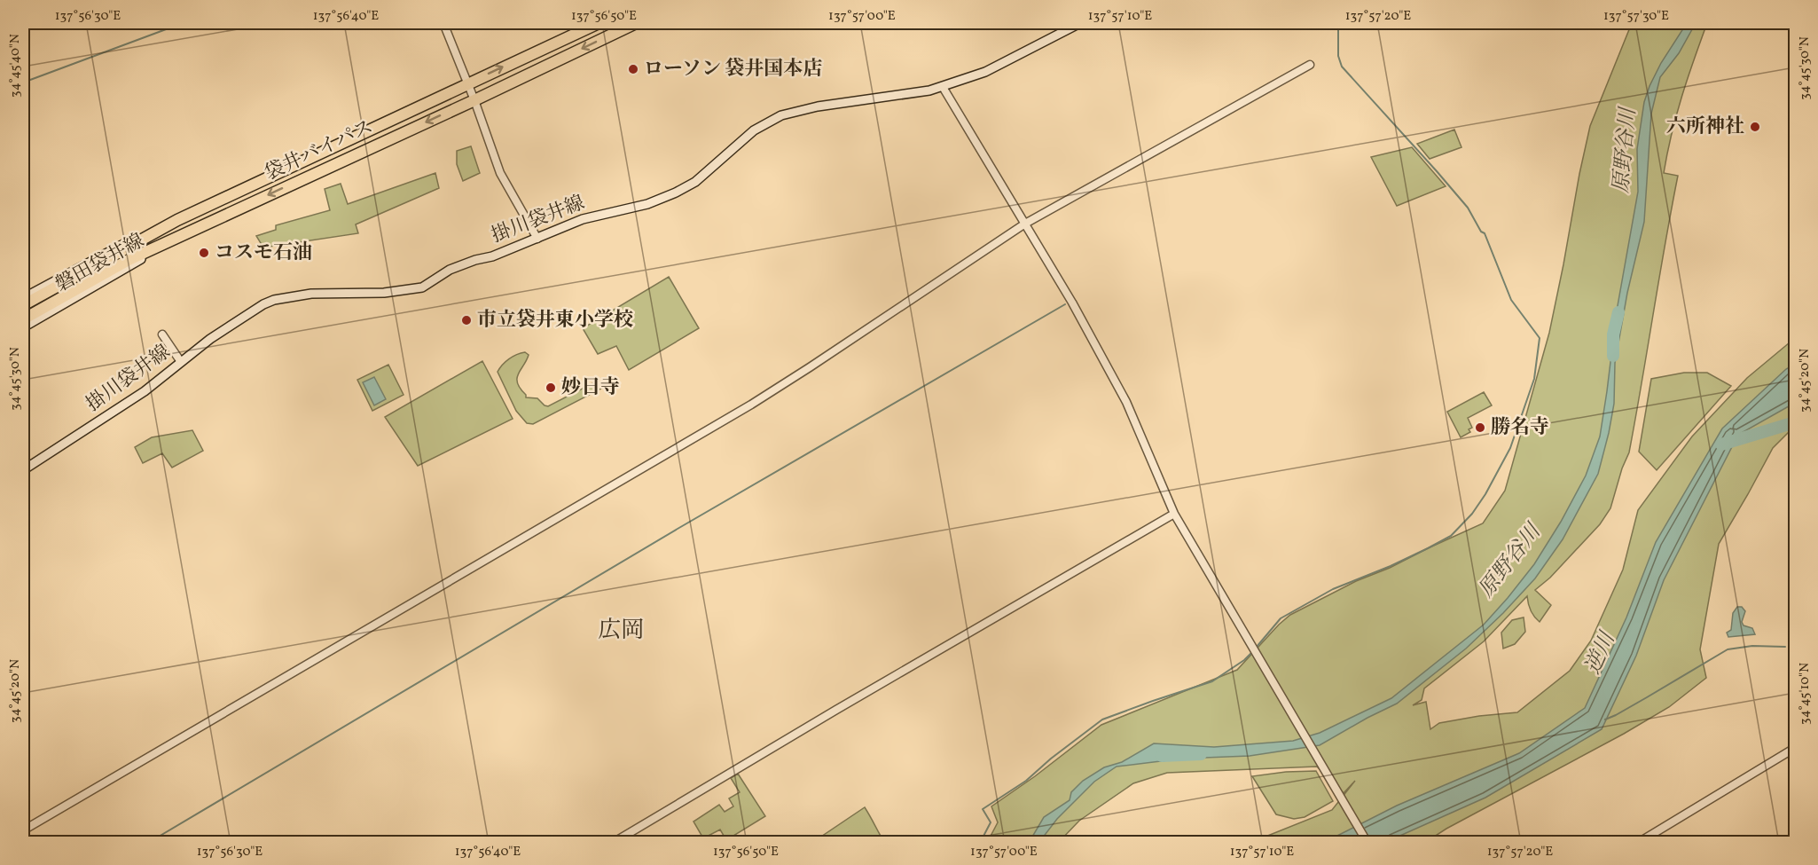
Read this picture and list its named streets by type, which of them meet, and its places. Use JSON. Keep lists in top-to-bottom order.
{
  "streets": {
    "highway": ["袋井バイパス"],
    "main road": ["掛川袋井線", "磐田袋井線"]
  },
  "crossings": [
    ["袋井バイパス", "磐田袋井線"]
  ],
  "districts": ["広岡"],
  "water": ["原野谷川", "逆川"],
  "places": [
    "ローソン 袋井国本店",
    "六所神社",
    "コスモ石油",
    "市立袋井東小学校",
    "妙日寺",
    "勝名寺"
  ],
  "coordinates": [
    "137°56'30\"E",
    "137°56'40\"E",
    "137°56'50\"E",
    "137°57'00\"E",
    "137°57'10\"E",
    "137°57'20\"E",
    "137°57'30\"E",
    "34°45'40\"N",
    "34°45'30\"N",
    "34°45'20\"N",
    "34°45'10\"N"
  ]
}
